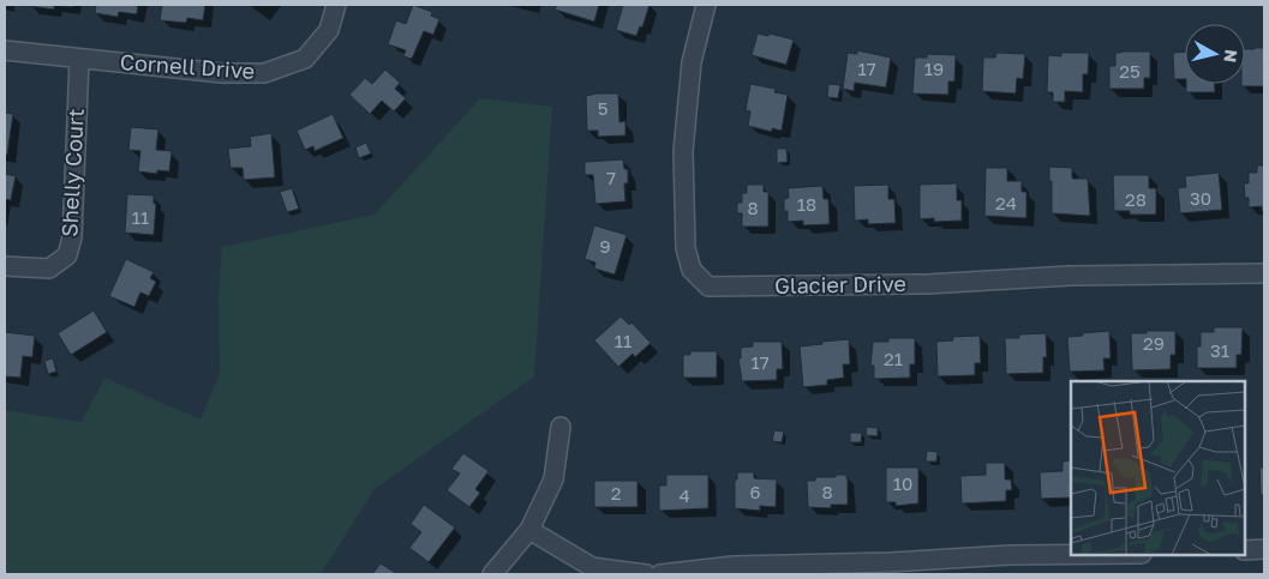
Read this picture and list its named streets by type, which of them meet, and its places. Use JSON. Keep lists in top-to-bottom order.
{
  "streets": {
    "street": ["Cornell Drive", "Shelly Court", "Glacier Drive"]
  },
  "crossings": [
    ["Cornell Drive", "Shelly Court"]
  ],
  "house_numbers": [
    "17",
    "19",
    "25",
    "5",
    "7",
    "30",
    "28",
    "24",
    "18",
    "8",
    "11",
    "9",
    "11",
    "29",
    "31",
    "21",
    "17",
    "10",
    "6",
    "8",
    "2",
    "4"
  ],
  "north": "right"
}
